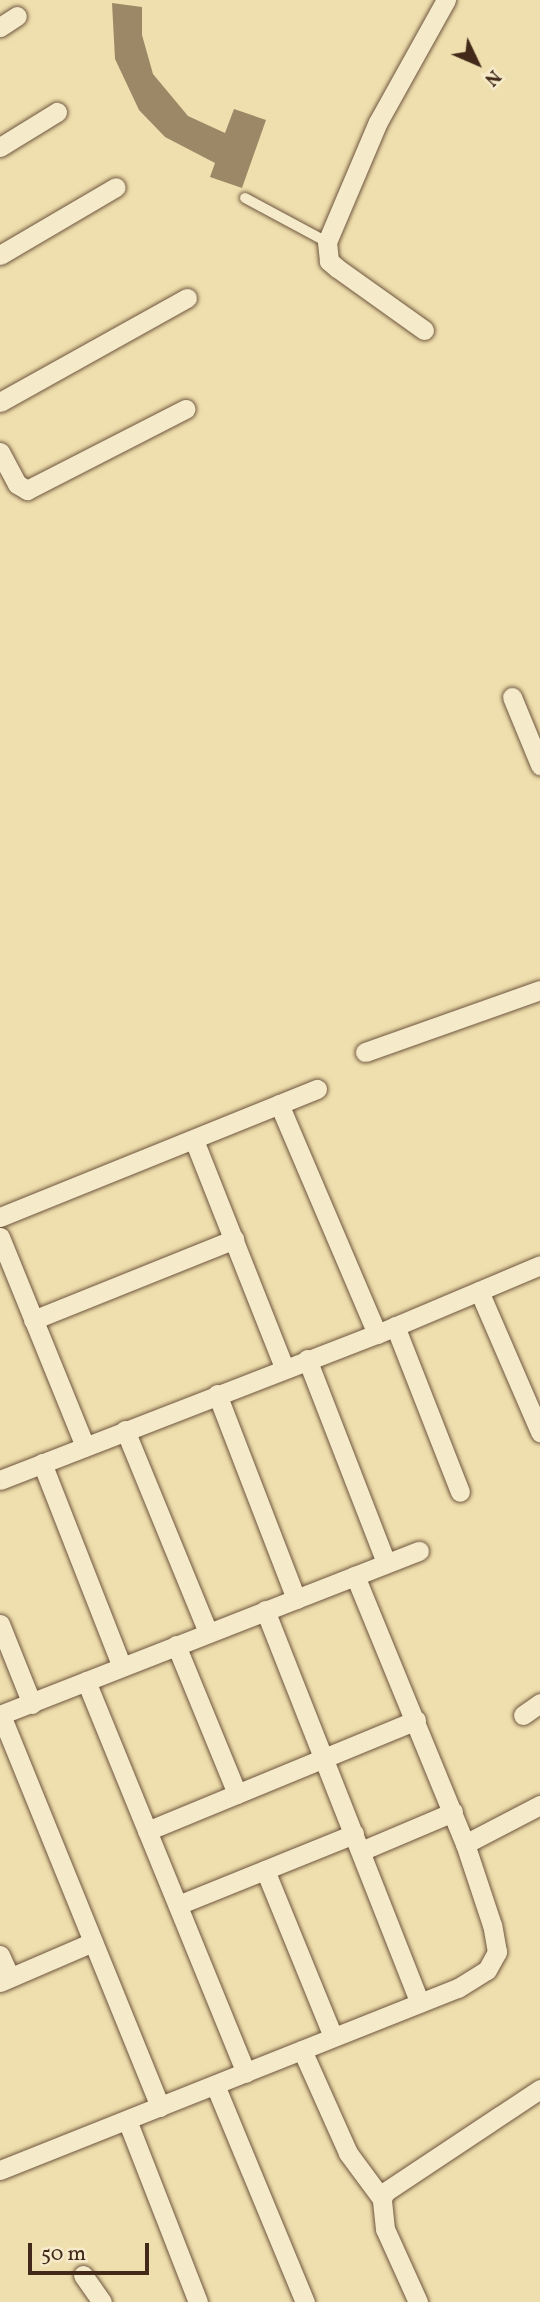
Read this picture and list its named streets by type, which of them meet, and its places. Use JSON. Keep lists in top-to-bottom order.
{
  "scale_bar": "50 m",
  "north": "bottom right"
}
